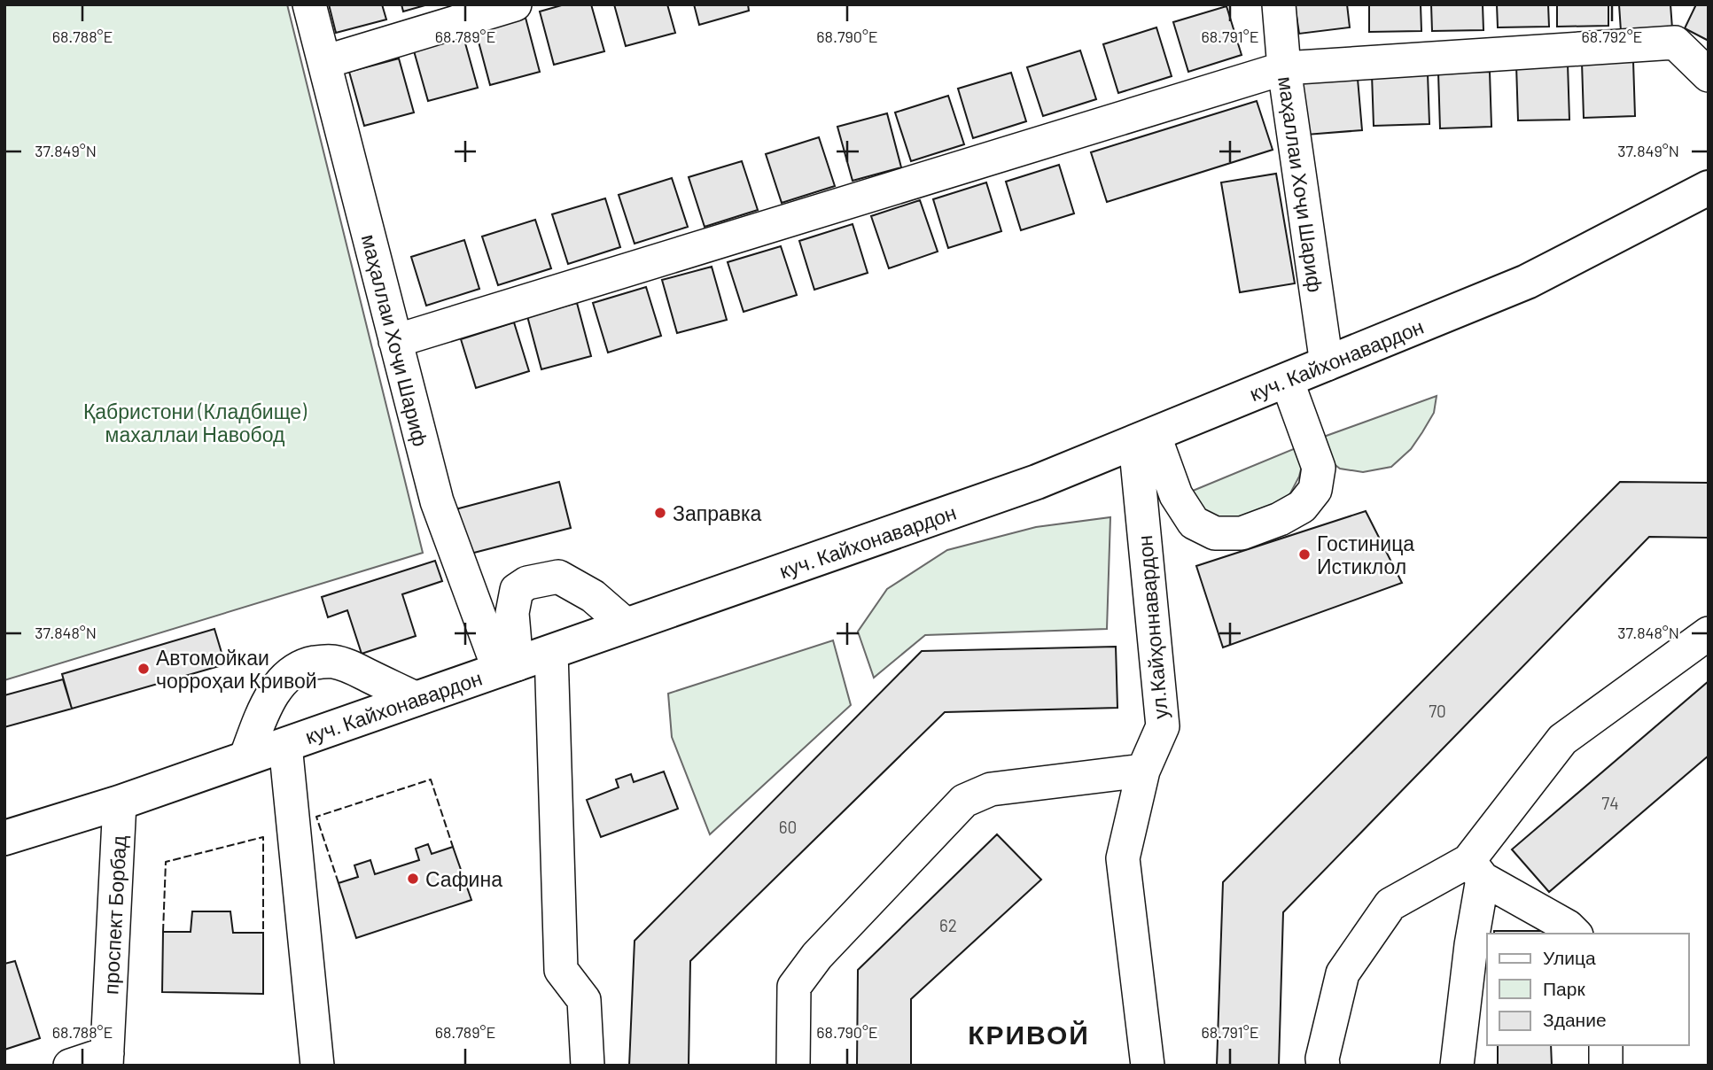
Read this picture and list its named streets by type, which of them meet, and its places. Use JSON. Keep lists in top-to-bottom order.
{
  "streets": {
    "main road": ["куч. Кайхонавардон"],
    "street": ["маҳаллаи Хоҷи Шариф", "ул.Кайҳоннавардон", "проспект Борбад"]
  },
  "crossings": [
    ["маҳаллаи Хоҷи Шариф", "куч. Кайхонавардон"],
    ["куч. Кайхонавардон", "ул.Кайҳоннавардон"],
    ["куч. Кайхонавардон", "проспект Борбад"]
  ],
  "districts": ["КРИВОЙ"],
  "parks": ["Қабристони (Кладбище) махаллаи Навобод"],
  "places": [
    "Заправка",
    "Гостиница Истиклол",
    "Автомойкаи чорроҳаи Кривой",
    "Сафина"
  ],
  "house_numbers": [
    "70",
    "74",
    "60",
    "62"
  ],
  "legend": ["Улица", "Парк", "Здание"],
  "coordinates": [
    "68.788°E",
    "68.789°E",
    "68.790°E",
    "68.791°E",
    "68.792°E",
    "37.849°N",
    "37.848°N"
  ]
}
